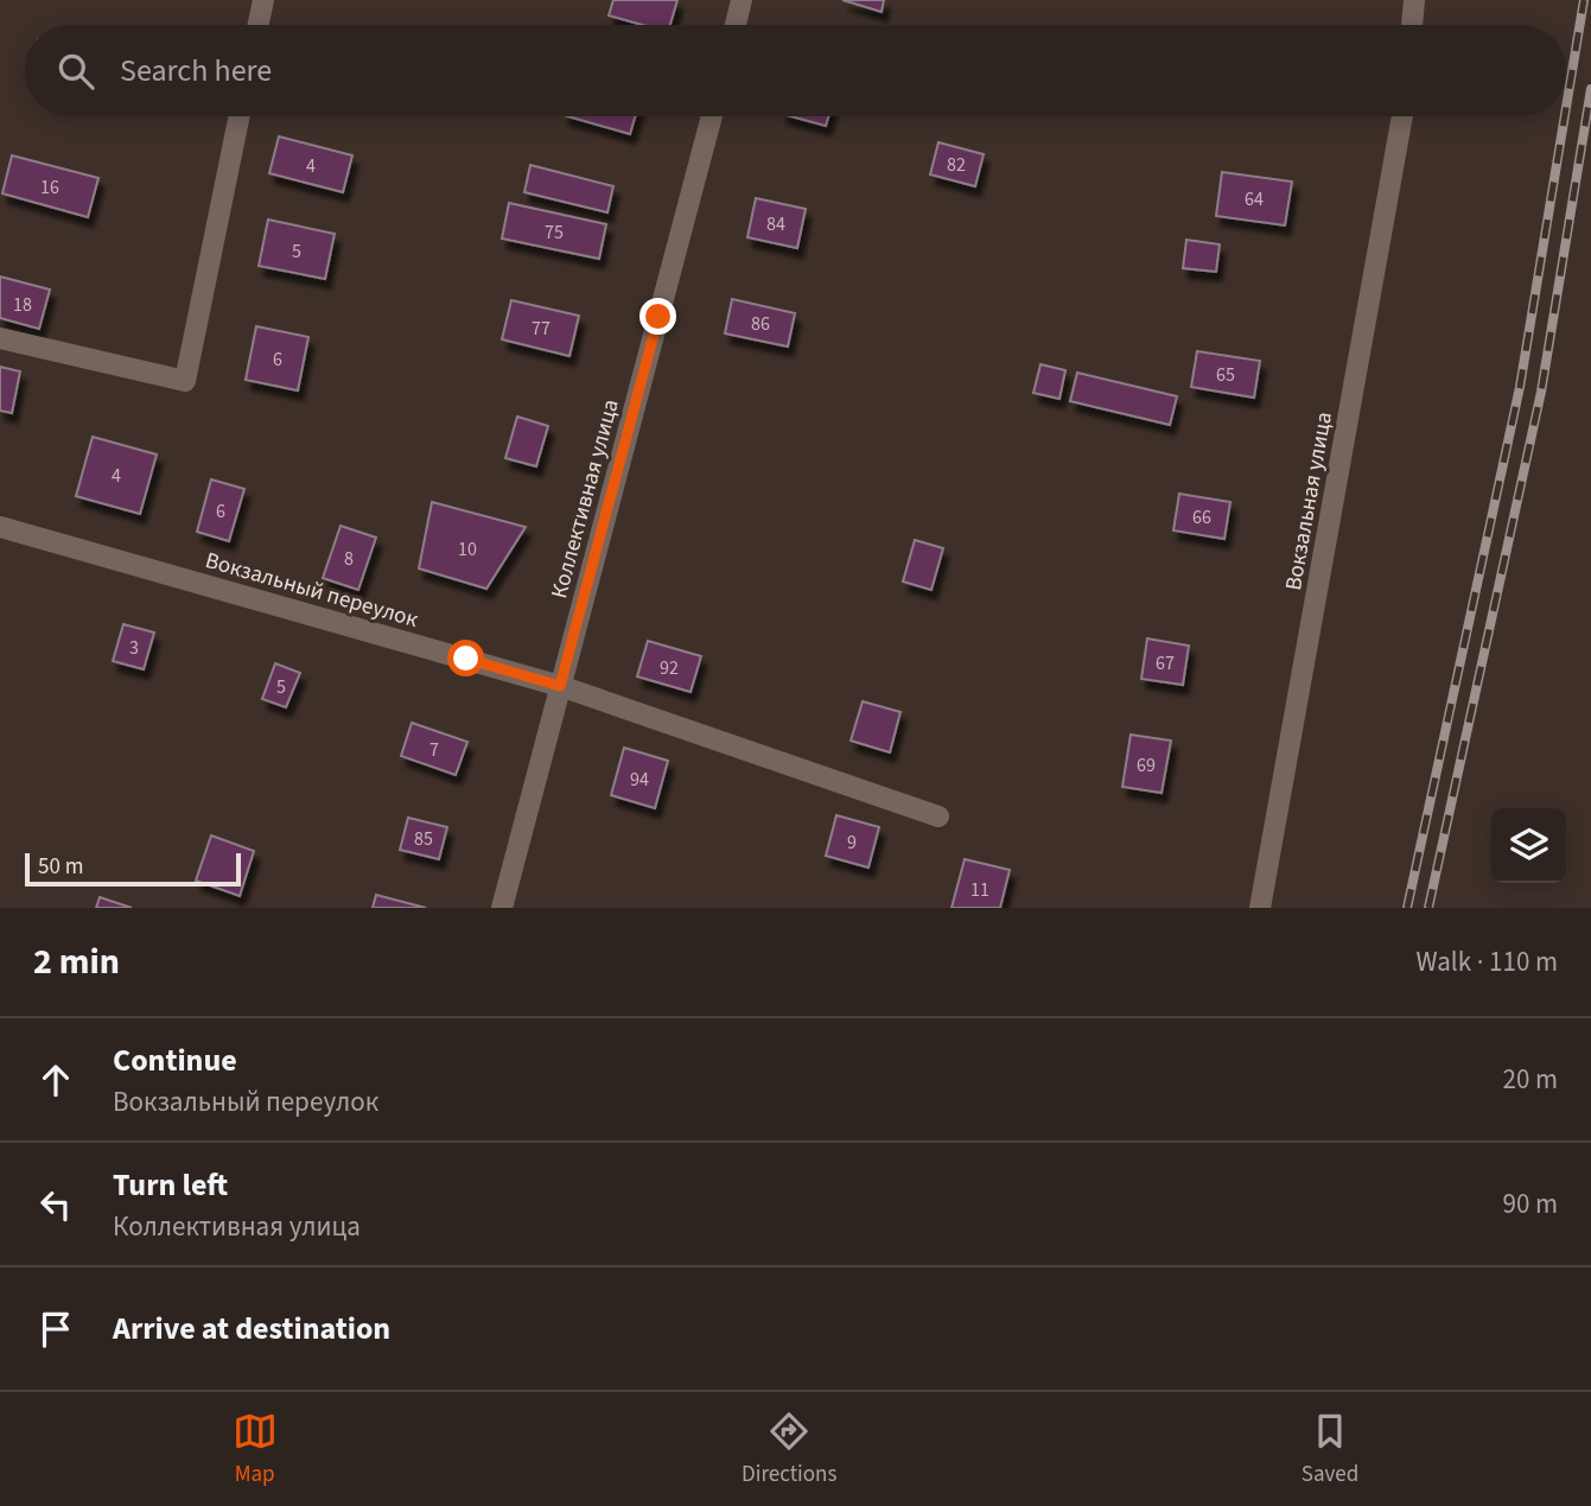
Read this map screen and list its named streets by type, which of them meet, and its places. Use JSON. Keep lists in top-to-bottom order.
{
  "streets": {
    "street": ["Коллективная улица", "Вокзальная улица", "Вокзальный переулок"]
  },
  "crossings": [
    ["Коллективная улица", "Вокзальный переулок"]
  ],
  "house_numbers": [
    "82",
    "4",
    "16",
    "64",
    "84",
    "75",
    "5",
    "18",
    "86",
    "77",
    "6",
    "65",
    "4",
    "6",
    "66",
    "10",
    "8",
    "3",
    "67",
    "92",
    "5",
    "7",
    "69",
    "94",
    "85",
    "9",
    "11"
  ],
  "scale_bar": "50 m",
  "page": {
    "search": "Search here",
    "scale": "50 m",
    "heading": ["2 min", "Walk · 110 m"],
    "list": [
      ["Continue", "Вокзальный переулок", "20 m"],
      ["Turn left", "Коллективная улица", "90 m"],
      "Arrive at destination"
    ],
    "nav": ["Map", "Directions", "Saved"]
  }
}
